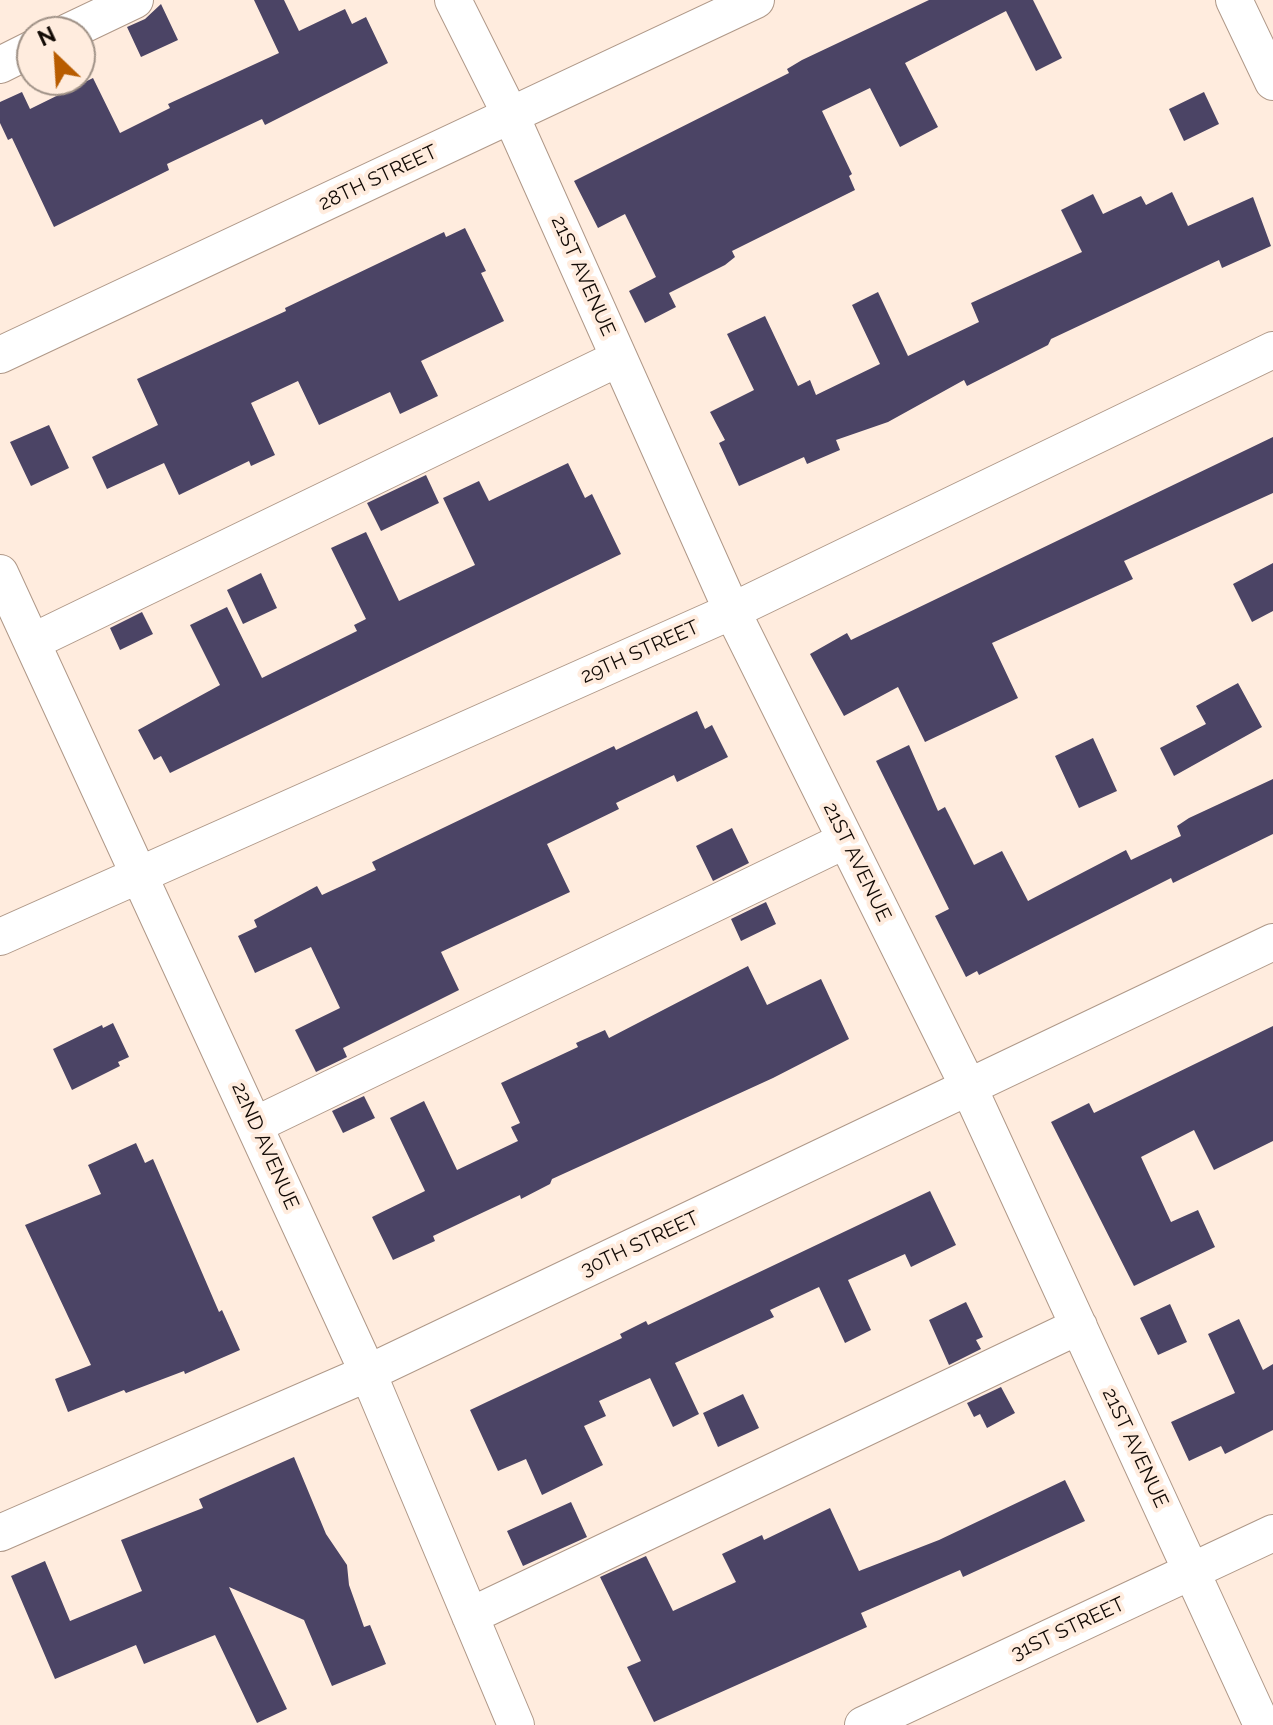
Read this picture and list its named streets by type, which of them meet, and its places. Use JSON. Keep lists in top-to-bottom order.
{
  "streets": {
    "street": [
      "28TH STREET",
      "21ST AVENUE",
      "29TH STREET",
      "22ND AVENUE",
      "30TH STREET",
      "31ST STREET"
    ]
  },
  "crossings": [
    ["28TH STREET", "21ST AVENUE"],
    ["21ST AVENUE", "29TH STREET"],
    ["21ST AVENUE", "30TH STREET"],
    ["21ST AVENUE", "31ST STREET"],
    ["29TH STREET", "22ND AVENUE"],
    ["22ND AVENUE", "30TH STREET"]
  ],
  "north": "top left"
}
